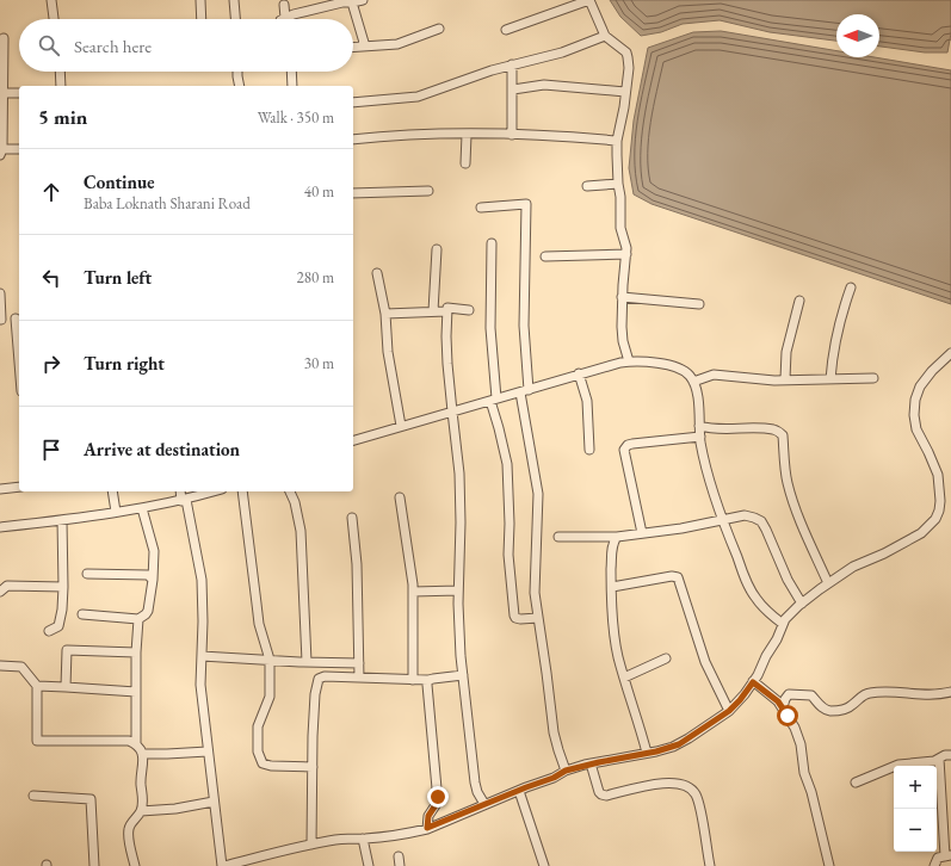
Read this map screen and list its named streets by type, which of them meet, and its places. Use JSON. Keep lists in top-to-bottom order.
{
  "north": "left",
  "page": {
    "search": "Search here",
    "heading": ["5 min", "Walk · 350 m"],
    "list": [
      ["Continue", "Baba Loknath Sharani Road", "40 m"],
      ["Turn left", "280 m"],
      ["Turn right", "30 m"],
      "Arrive at destination"
    ],
    "map_buttons": ["+", "−"]
  }
}
